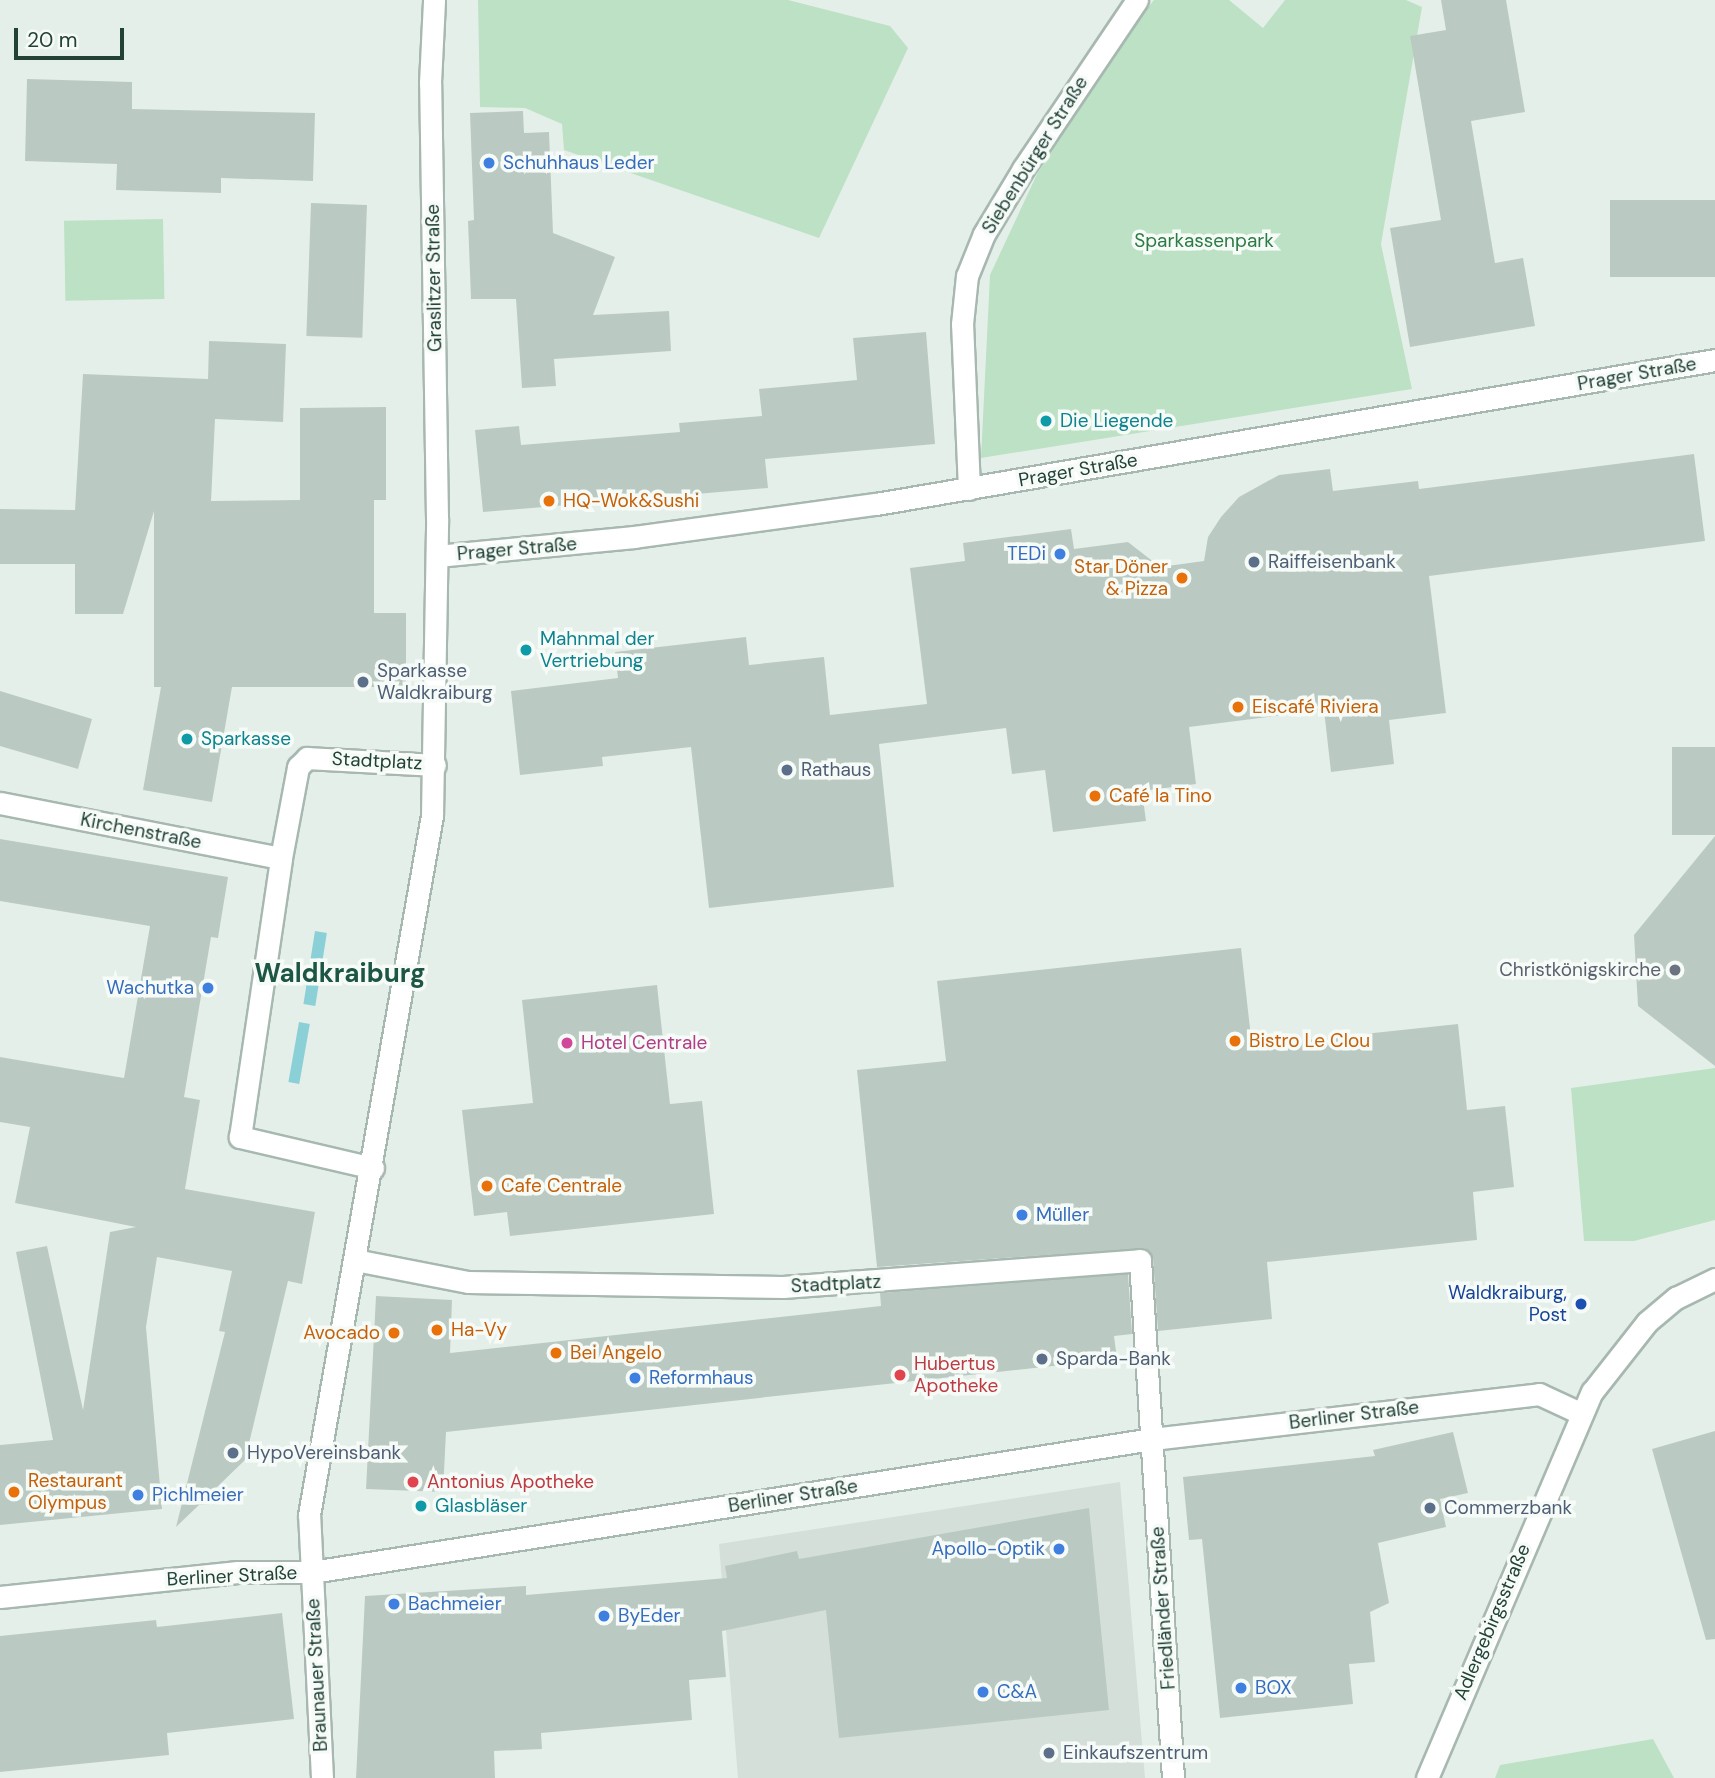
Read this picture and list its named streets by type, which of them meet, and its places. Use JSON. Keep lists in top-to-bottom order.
{
  "streets": {
    "street": [
      "Siebenbürger Straße",
      "Graslitzer Straße",
      "Prager Straße",
      "Stadtplatz",
      "Kirchenstraße",
      "Berliner Straße",
      "Friedländer Straße",
      "Adlergebirgsstraße",
      "Braunauer Straße"
    ]
  },
  "crossings": [
    ["Siebenbürger Straße", "Prager Straße"],
    ["Graslitzer Straße", "Prager Straße"],
    ["Graslitzer Straße", "Stadtplatz"],
    ["Stadtplatz", "Kirchenstraße"],
    ["Stadtplatz", "Berliner Straße"],
    ["Stadtplatz", "Friedländer Straße"],
    ["Stadtplatz", "Braunauer Straße"],
    ["Berliner Straße", "Friedländer Straße"],
    ["Berliner Straße", "Adlergebirgsstraße"],
    ["Berliner Straße", "Braunauer Straße"]
  ],
  "districts": ["Waldkraiburg"],
  "parks": ["Sparkassenpark"],
  "places": [
    "Schuhhaus Leder",
    "Die Liegende",
    "HQ-Wok&Sushi",
    "TEDi",
    "Raiffeisenbank",
    "Star Döner & Pizza",
    "Mahnmal der Vertriebung",
    "Sparkasse Waldkraiburg",
    "Eiscafé Riviera",
    "Sparkasse",
    "Rathaus",
    "Café la Tino",
    "Christkönigskirche",
    "Wachutka",
    "Bistro Le Clou",
    "Hotel Centrale",
    "Cafe Centrale",
    "Müller",
    "Waldkraiburg, Post",
    "Ha-Vy",
    "Avocado",
    "Bei Angelo",
    "Sparda-Bank",
    "Hubertus Apotheke",
    "Reformhaus",
    "HypoVereinsbank",
    "Antonius Apotheke",
    "Restaurant Olympus",
    "Pichlmeier",
    "Glasbläser",
    "Commerzbank",
    "Apollo-Optik",
    "Bachmeier",
    "ByEder",
    "BOX",
    "C&A",
    "Einkaufszentrum"
  ],
  "scale_bar": "20 m"
}
